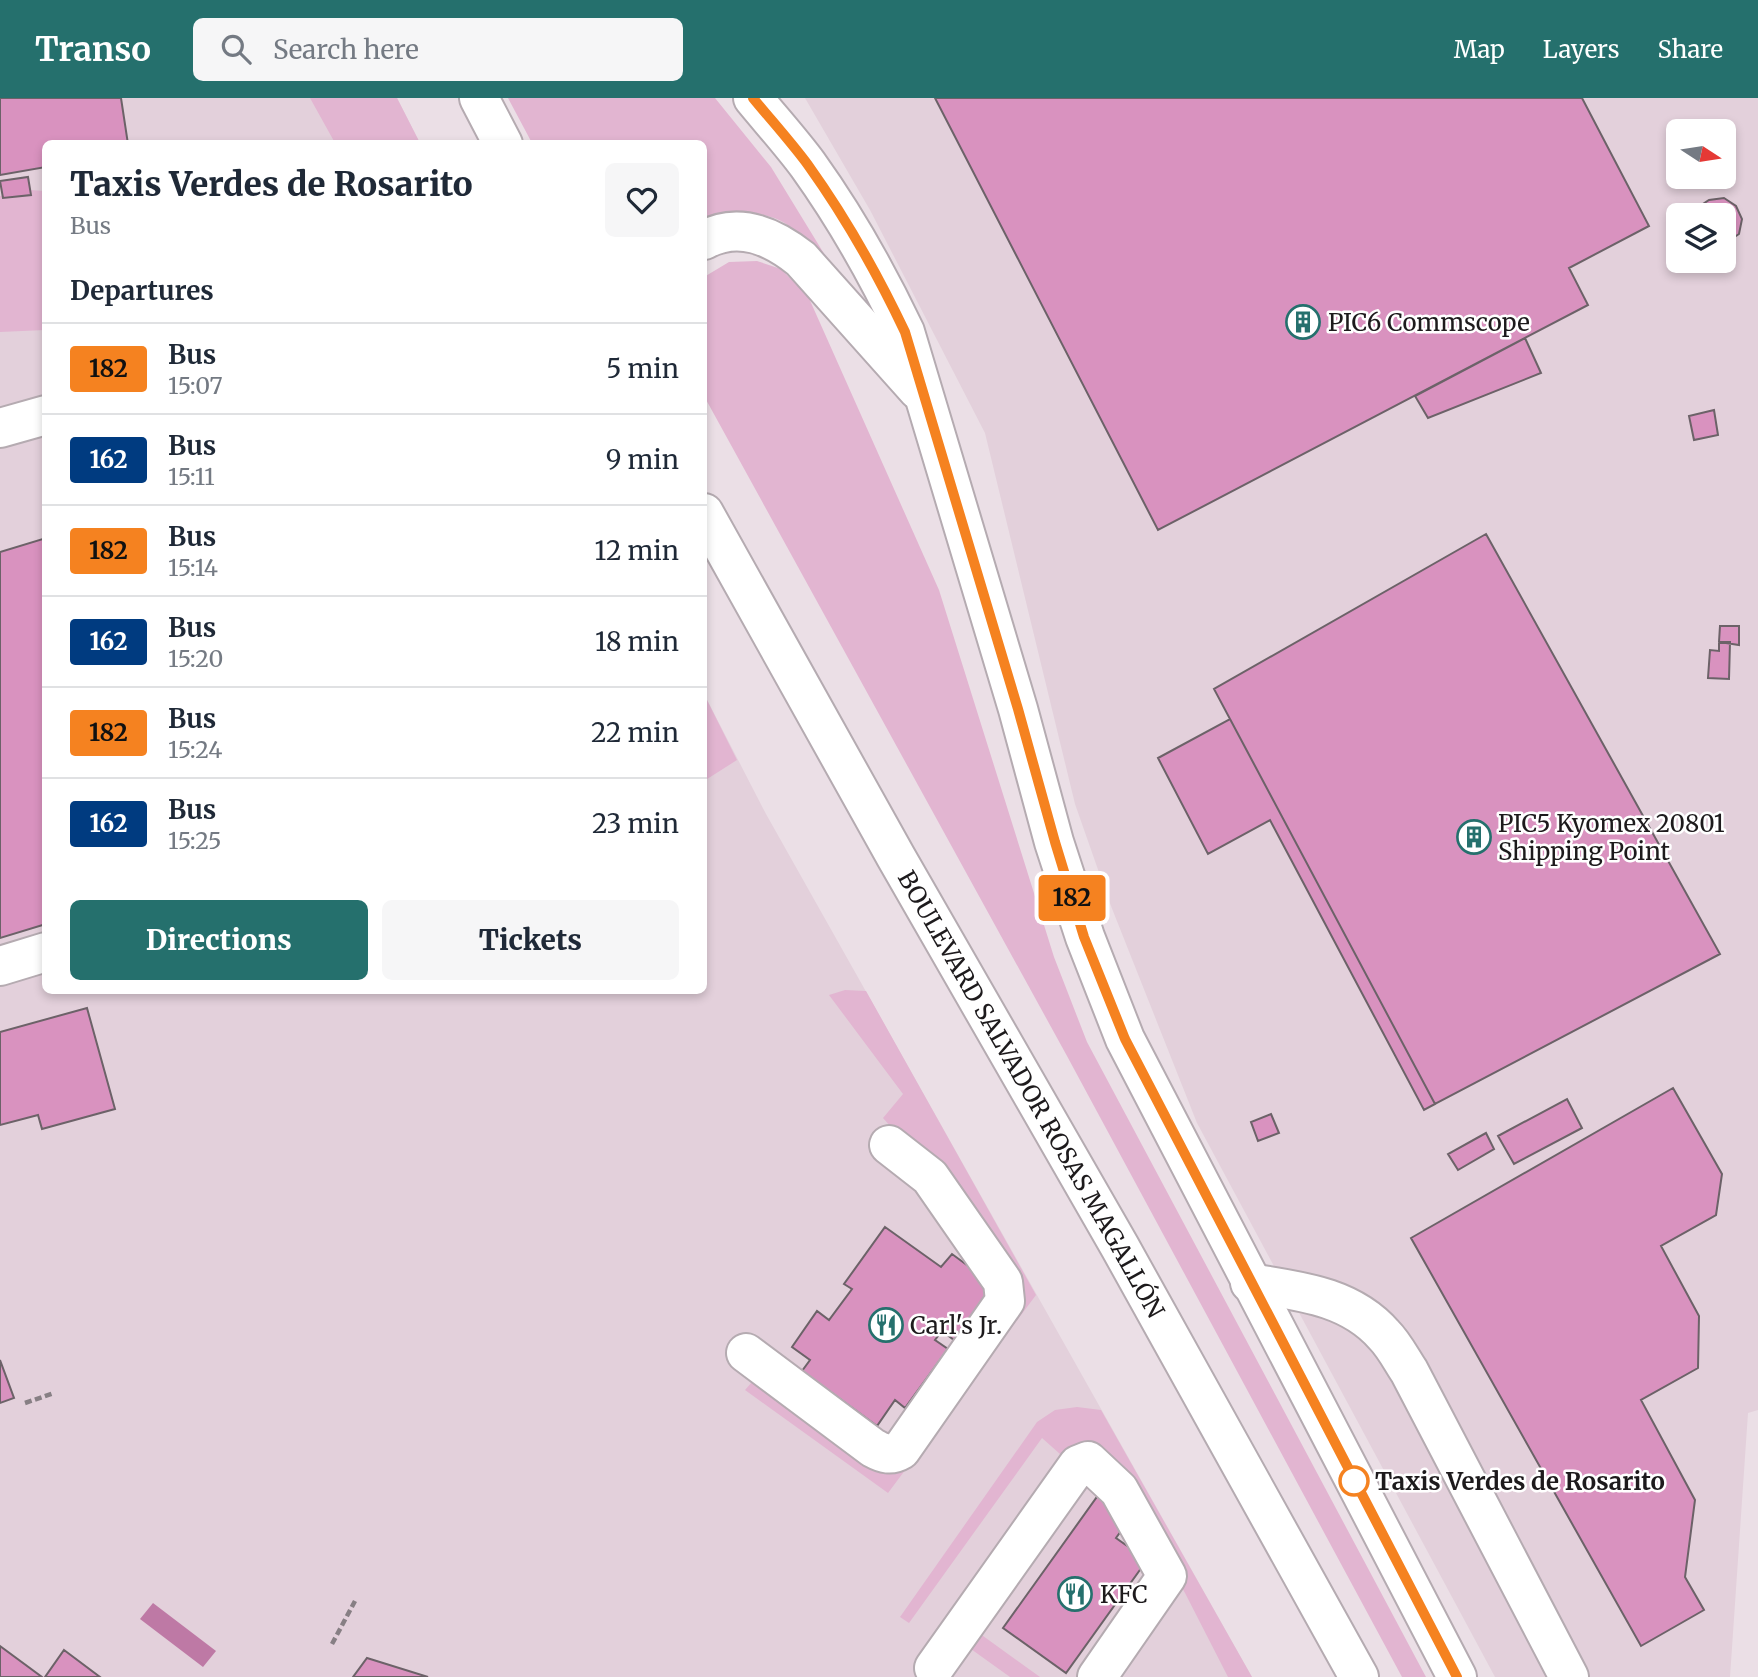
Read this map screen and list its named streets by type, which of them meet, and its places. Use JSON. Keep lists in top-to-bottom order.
{
  "streets": {
    "main road": ["BOULEVARD SALVADOR ROSAS MAGALLÓN"]
  },
  "places": {
    "building": ["PIC6 Commscope", "PIC5 Kyomex 20801 Shipping Point"],
    "restaurant": ["Carl's Jr.", "KFC"],
    "other": ["Taxis Verdes de Rosarito"]
  },
  "lines": ["bus line 182"],
  "north": "right",
  "page": {
    "header": "Transo",
    "search": "Search here",
    "nav": ["Map", "Layers", "Share"],
    "on_map": "182",
    "heading": [
      ["Taxis Verdes de Rosarito", "Bus"],
      "Departures"
    ],
    "list": [
      {
        "mark": "182",
        "name": "Bus",
        "note": "15:07",
        "value": "5 min"
      },
      {
        "mark": "162",
        "name": "Bus",
        "note": "15:11",
        "value": "9 min"
      },
      {
        "mark": "182",
        "name": "Bus",
        "note": "15:14",
        "value": "12 min"
      },
      {
        "mark": "162",
        "name": "Bus",
        "note": "15:20",
        "value": "18 min"
      },
      {
        "mark": "182",
        "name": "Bus",
        "note": "15:24",
        "value": "22 min"
      },
      {
        "mark": "162",
        "name": "Bus",
        "note": "15:25",
        "value": "23 min"
      }
    ],
    "buttons": ["Directions", "Tickets"]
  }
}
